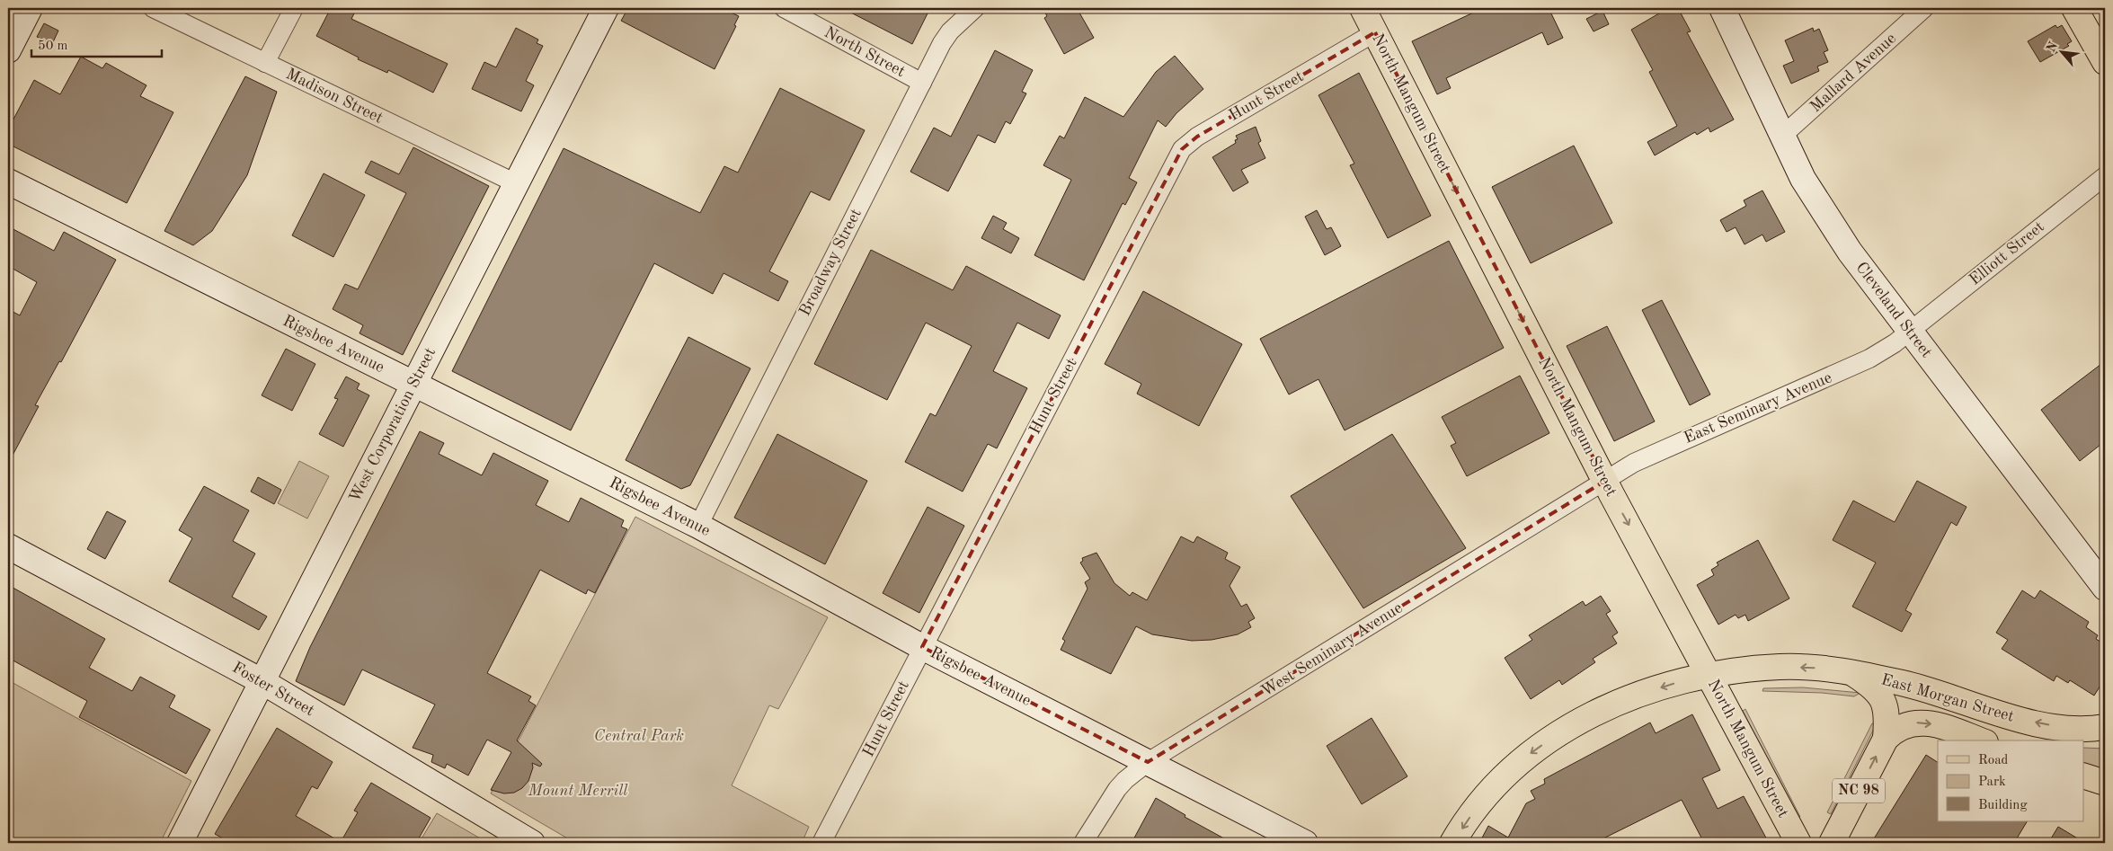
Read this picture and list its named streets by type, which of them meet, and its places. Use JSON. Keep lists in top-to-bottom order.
{
  "streets": {
    "main road": ["North Mangum Street", "East Morgan Street", "NC 98"],
    "street": [
      "North Street",
      "Mallard Avenue",
      "Madison Street",
      "Hunt Street",
      "Elliott Street",
      "Broadway Street",
      "Cleveland Street",
      "Rigsbee Avenue",
      "East Seminary Avenue",
      "West Corporation Street",
      "West Seminary Avenue",
      "Foster Street"
    ]
  },
  "crossings": [
    ["North Street", "Broadway Street"],
    ["Mallard Avenue", "Cleveland Street"],
    ["Madison Street", "West Corporation Street"],
    ["Hunt Street", "North Mangum Street"],
    ["Hunt Street", "Rigsbee Avenue"],
    ["North Mangum Street", "East Seminary Avenue"],
    ["North Mangum Street", "West Seminary Avenue"],
    ["North Mangum Street", "East Morgan Street"],
    ["Elliott Street", "Cleveland Street"],
    ["Elliott Street", "East Seminary Avenue"],
    ["Broadway Street", "Rigsbee Avenue"],
    ["Cleveland Street", "East Seminary Avenue"],
    ["Rigsbee Avenue", "West Corporation Street"],
    ["Rigsbee Avenue", "West Seminary Avenue"],
    ["East Seminary Avenue", "West Seminary Avenue"],
    ["West Corporation Street", "Foster Street"]
  ],
  "one_way": ["North Mangum Street", "East Morgan Street"],
  "parks": ["Central Park", "Mount Merrill"],
  "legend": ["Road", "Park", "Building"],
  "scale_bar": "50 m",
  "north": "top left"
}
